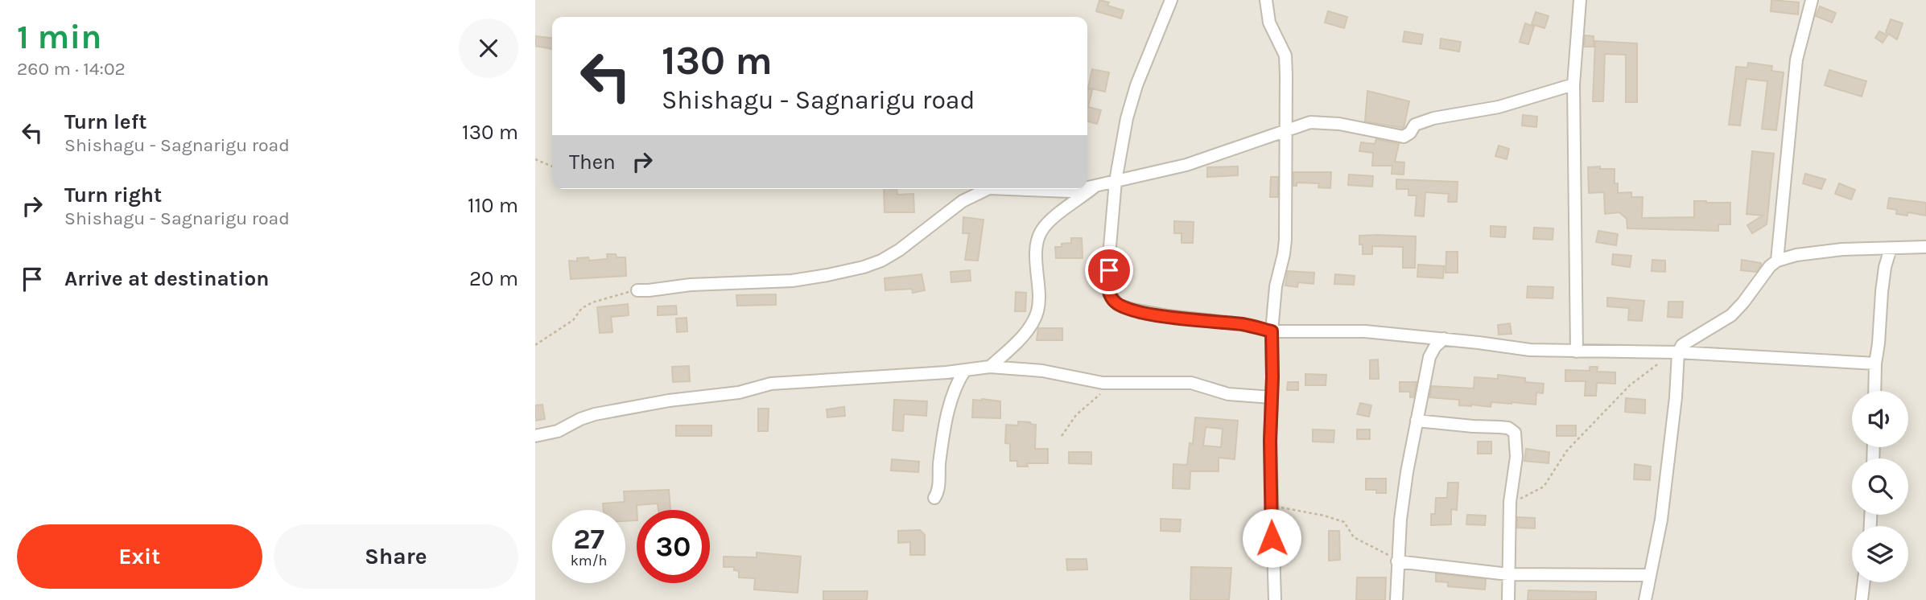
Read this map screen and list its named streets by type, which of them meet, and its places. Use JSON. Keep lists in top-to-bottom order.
{
  "page": {
    "heading": ["1 min", "260 m · 14:02"],
    "turn": ["130 m", "Shishagu - Sagnarigu road"],
    "list": [
      {
        "name": "Turn left",
        "note": "Shishagu - Sagnarigu road",
        "value": "130 m"
      },
      {
        "name": "Turn right",
        "note": "Shishagu - Sagnarigu road",
        "value": "110 m"
      },
      {
        "name": "Arrive at destination",
        "value": "20 m"
      }
    ],
    "then": "Then",
    "speed": "27 km/h",
    "limit": "30",
    "buttons": ["Exit", "Share"]
  }
}
